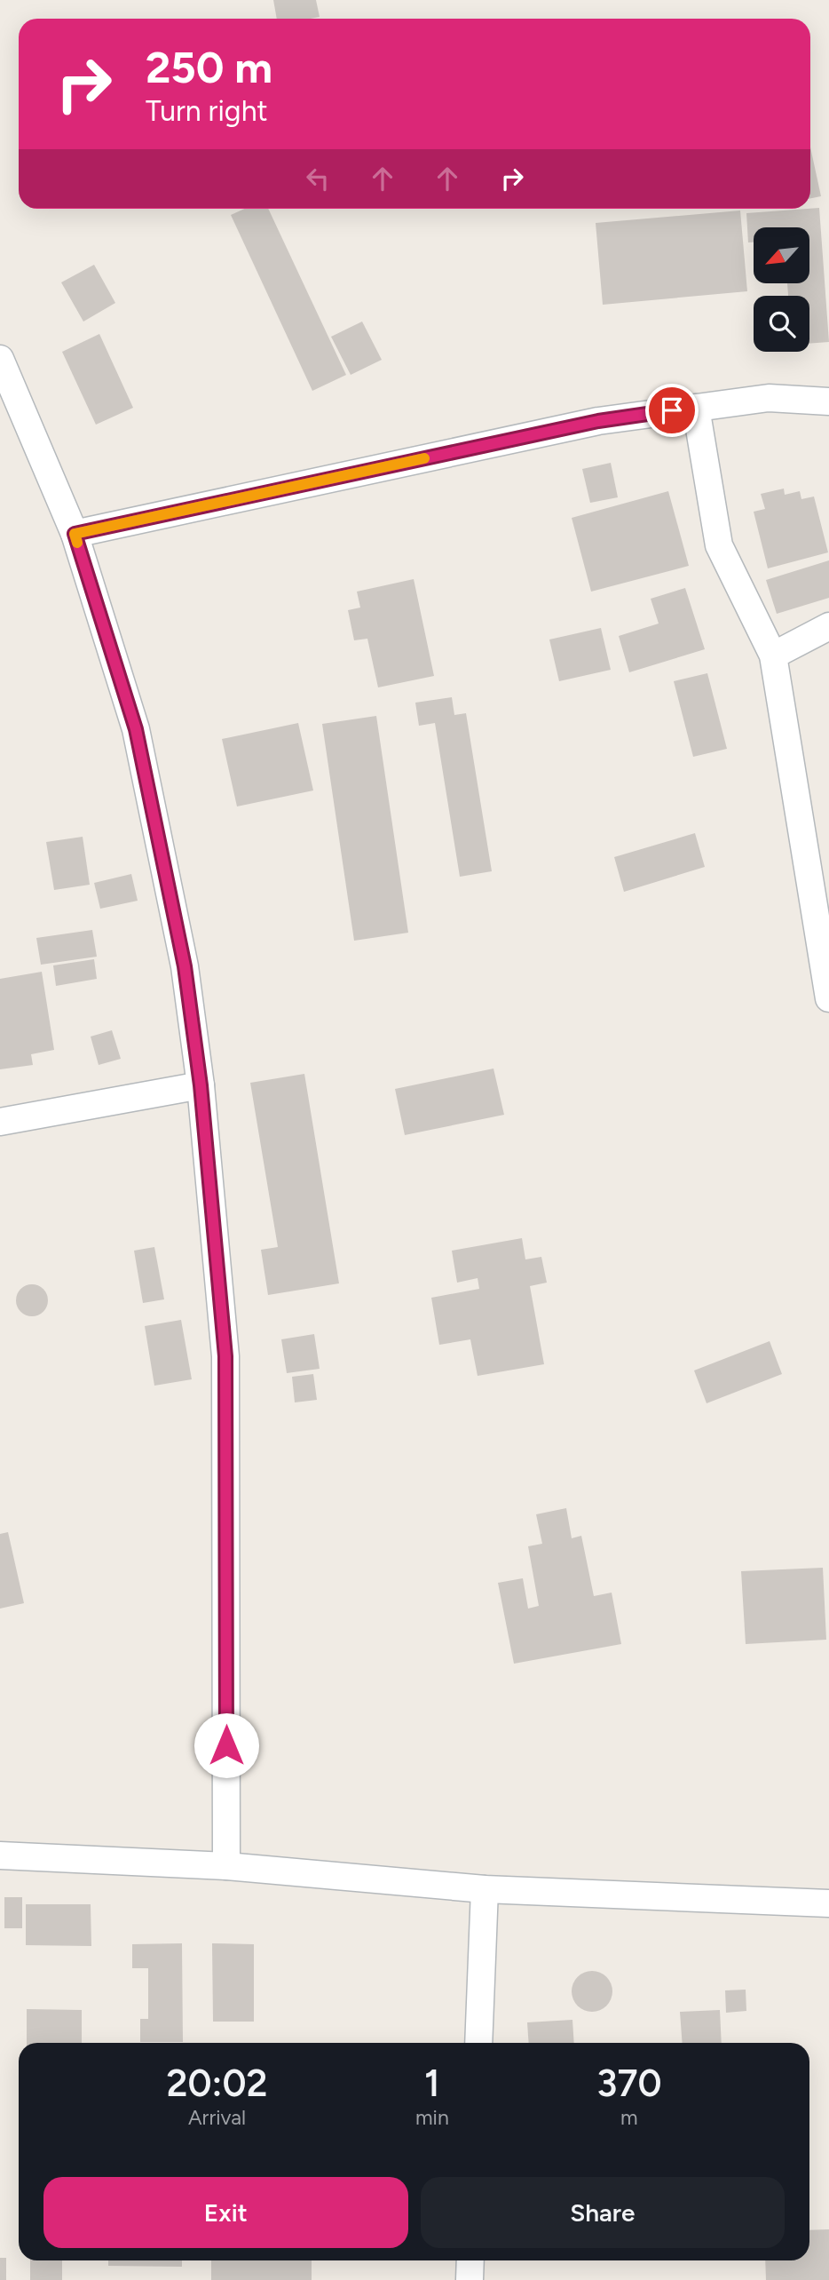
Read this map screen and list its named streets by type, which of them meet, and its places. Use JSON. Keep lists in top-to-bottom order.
{
  "north": "bottom left",
  "page": {
    "turn": ["250 m", "Turn right"],
    "eta": [
      "20:02",
      "Arrival",
      "1",
      "min",
      "370",
      "m"
    ],
    "buttons": ["Exit", "Share"]
  }
}
